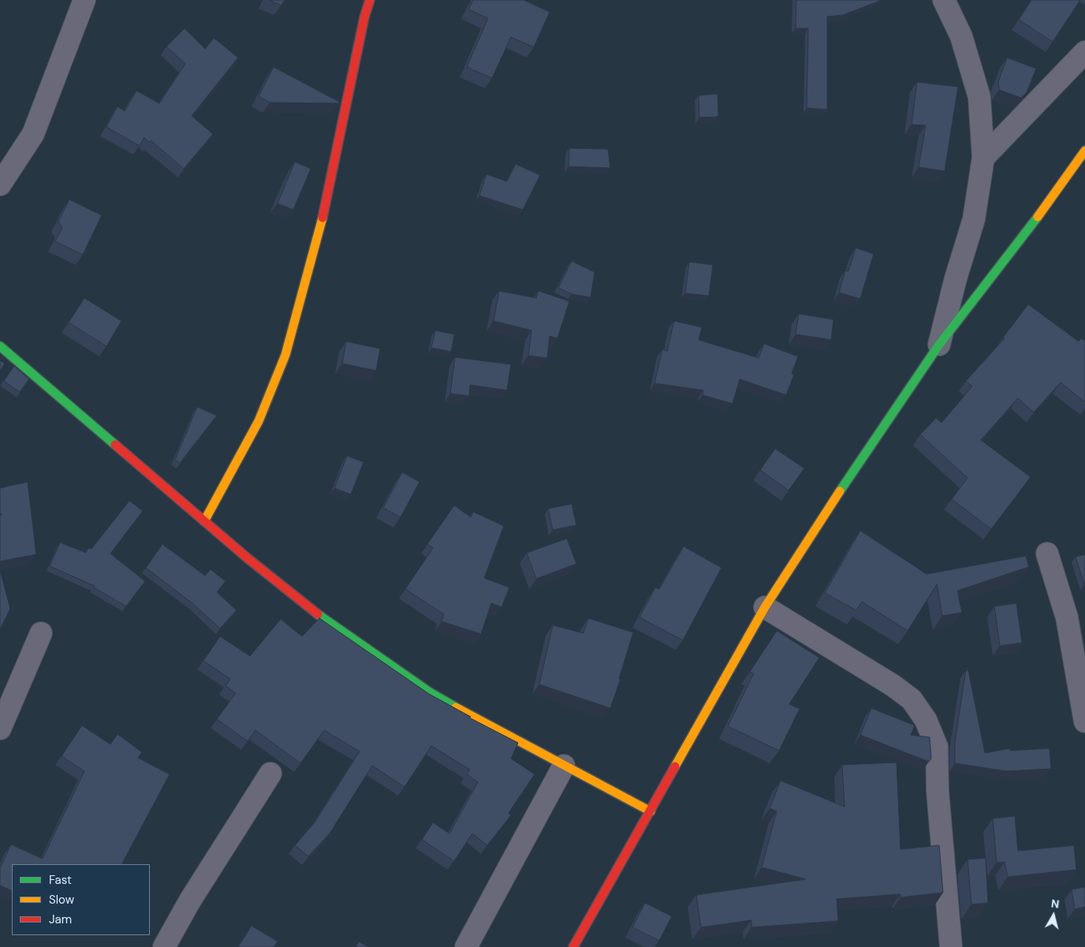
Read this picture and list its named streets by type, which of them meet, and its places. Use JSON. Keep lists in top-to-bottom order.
{
  "legend": ["Fast", "Slow", "Jam"],
  "north": "top"
}
